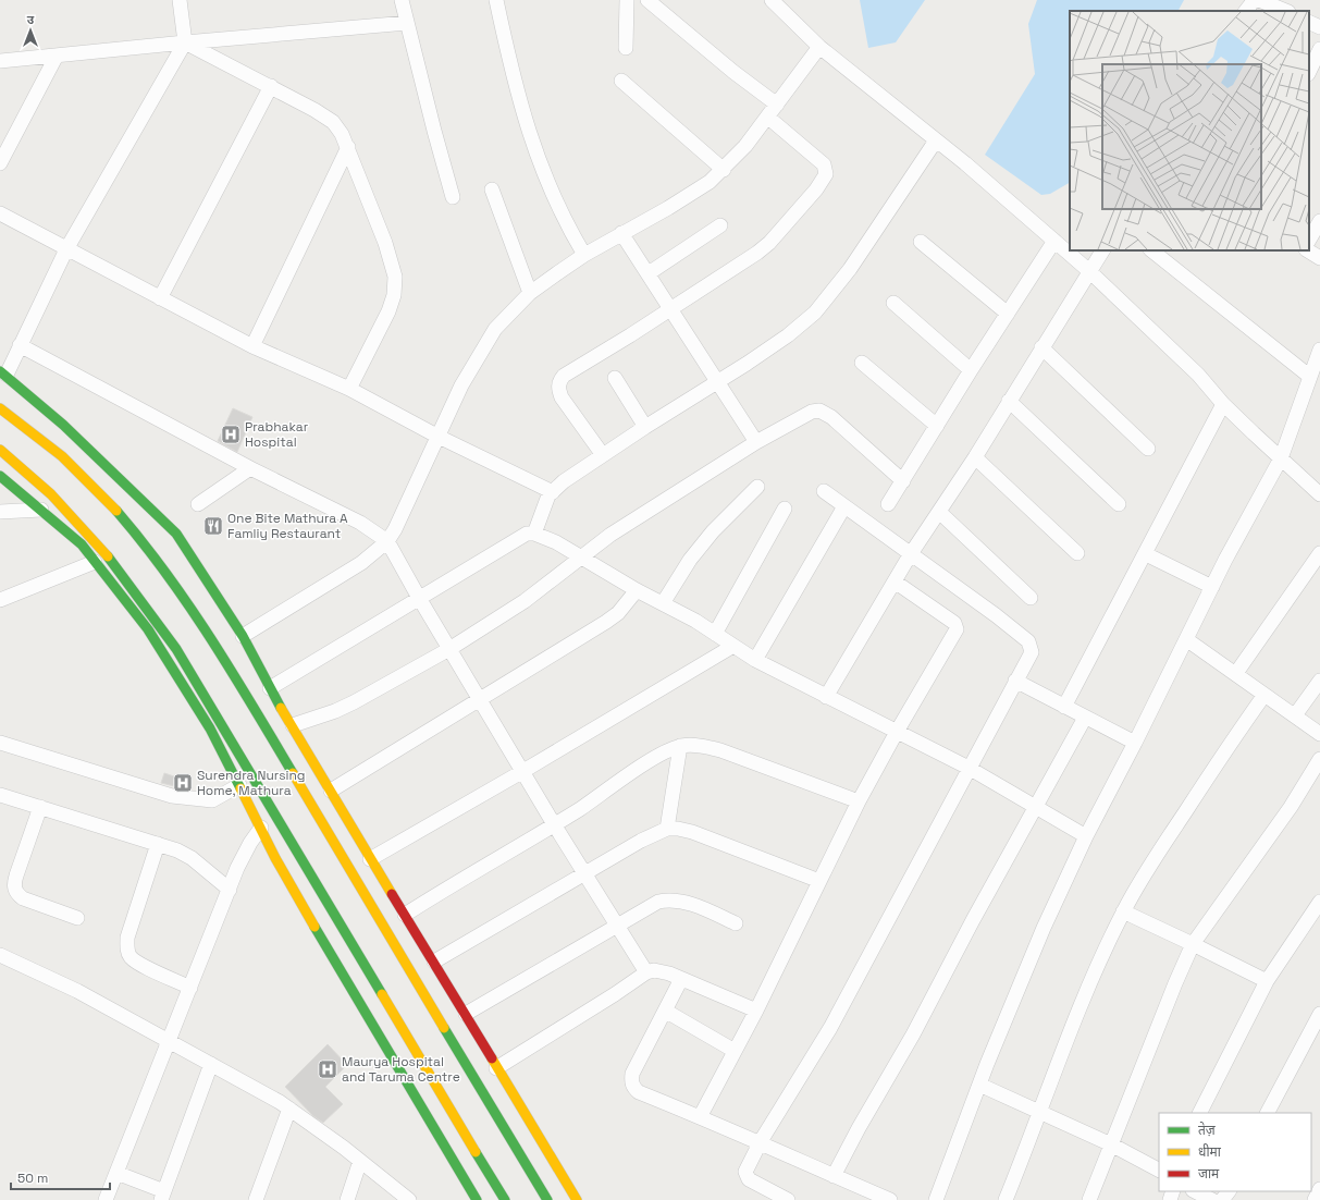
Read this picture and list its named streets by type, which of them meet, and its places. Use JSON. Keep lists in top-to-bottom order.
{
  "places": {
    "hospital": ["Prabhakar Hospital", "Surendra Nursing Home, Mathura", "Maurya Hospital and Taruma Centre"],
    "restaurant": ["One Bite Mathura A Famliy Restaurant"]
  },
  "legend": ["तेज़", "धीमा", "जाम"],
  "scale_bar": "50 m",
  "north": "top"
}
